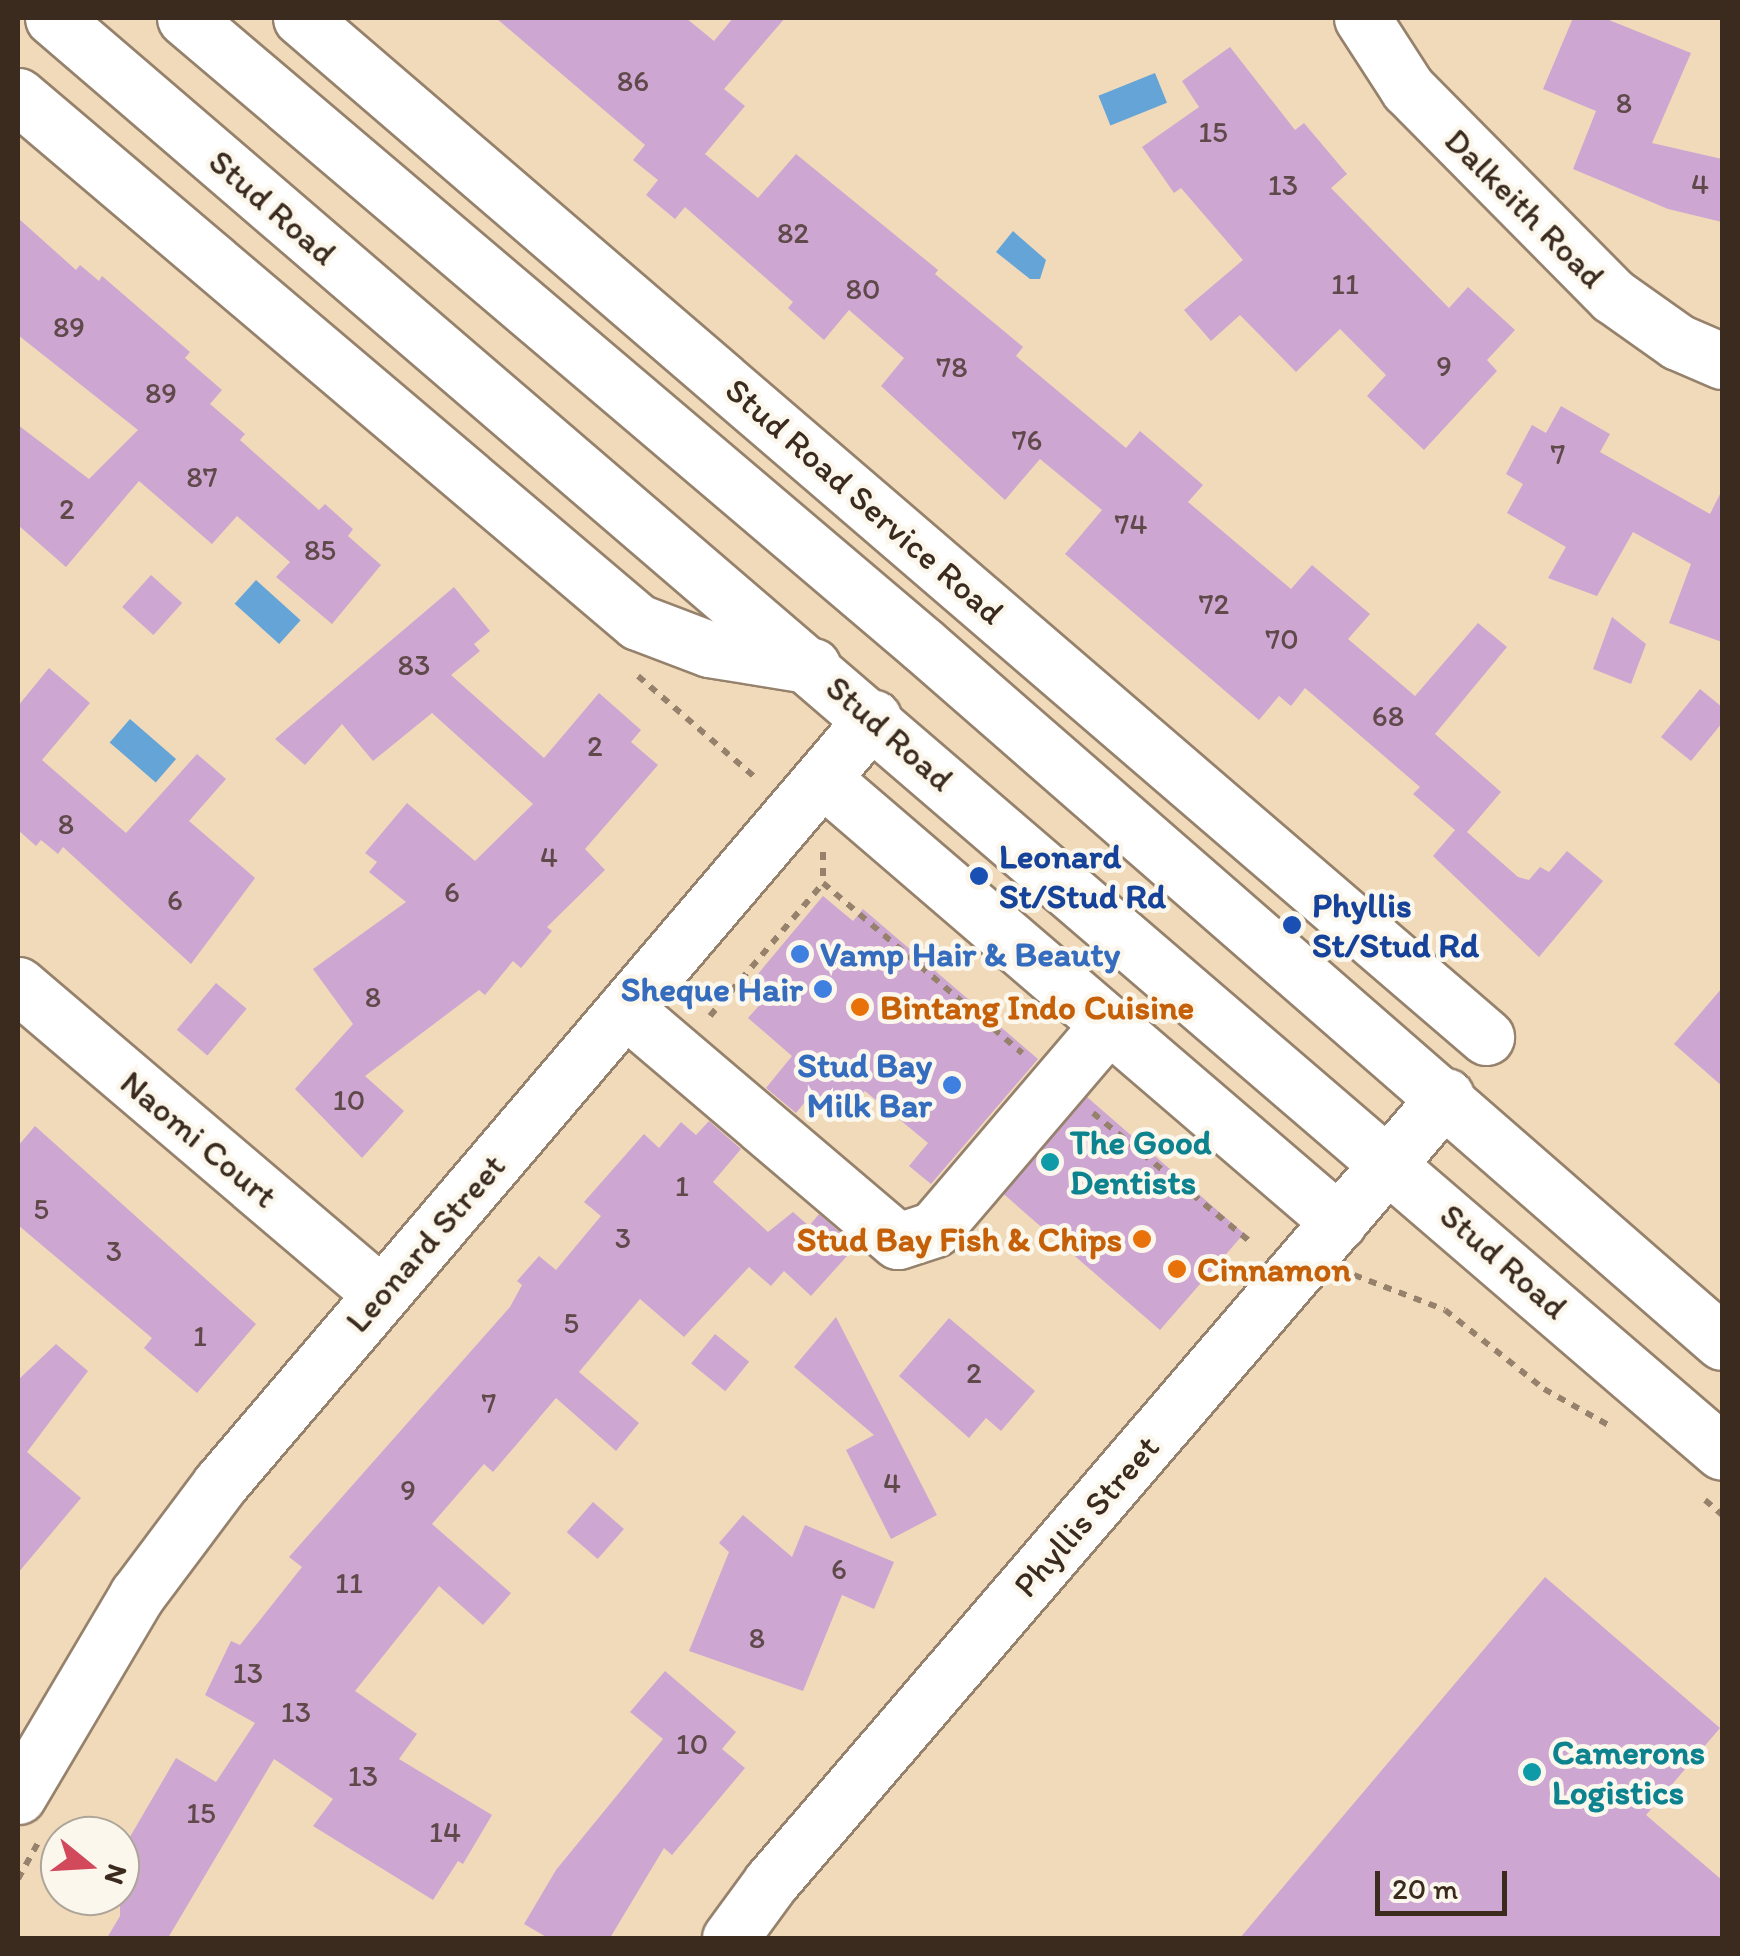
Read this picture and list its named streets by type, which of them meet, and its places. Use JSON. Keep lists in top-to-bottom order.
{
  "streets": {
    "street": [
      "Stud Road",
      "Dalkeith Road",
      "Stud Road Service Road",
      "Naomi Court",
      "Leonard Street",
      "Phyllis Street"
    ]
  },
  "crossings": [
    ["Stud Road", "Leonard Street"],
    ["Stud Road", "Phyllis Street"],
    ["Naomi Court", "Leonard Street"]
  ],
  "places": [
    "Leonard St/Stud Rd",
    "Phyllis St/Stud Rd",
    "Vamp Hair & Beauty",
    "Sheque Hair",
    "Bintang Indo Cuisine",
    "Stud Bay Milk Bar",
    "The Good Dentists",
    "Stud Bay Fish & Chips",
    "Cinnamon",
    "Camerons Logistics"
  ],
  "house_numbers": [
    "86",
    "8",
    "15",
    "4",
    "13",
    "82",
    "11",
    "80",
    "89",
    "9",
    "78",
    "89",
    "76",
    "7",
    "87",
    "2",
    "74",
    "85",
    "72",
    "70",
    "83",
    "68",
    "2",
    "8",
    "4",
    "6",
    "6",
    "8",
    "10",
    "1",
    "5",
    "3",
    "3",
    "5",
    "1",
    "2",
    "7",
    "4",
    "9",
    "6",
    "11",
    "8",
    "13",
    "13",
    "10",
    "13",
    "15",
    "14"
  ],
  "scale_bar": "20 m",
  "north": "right"
}
